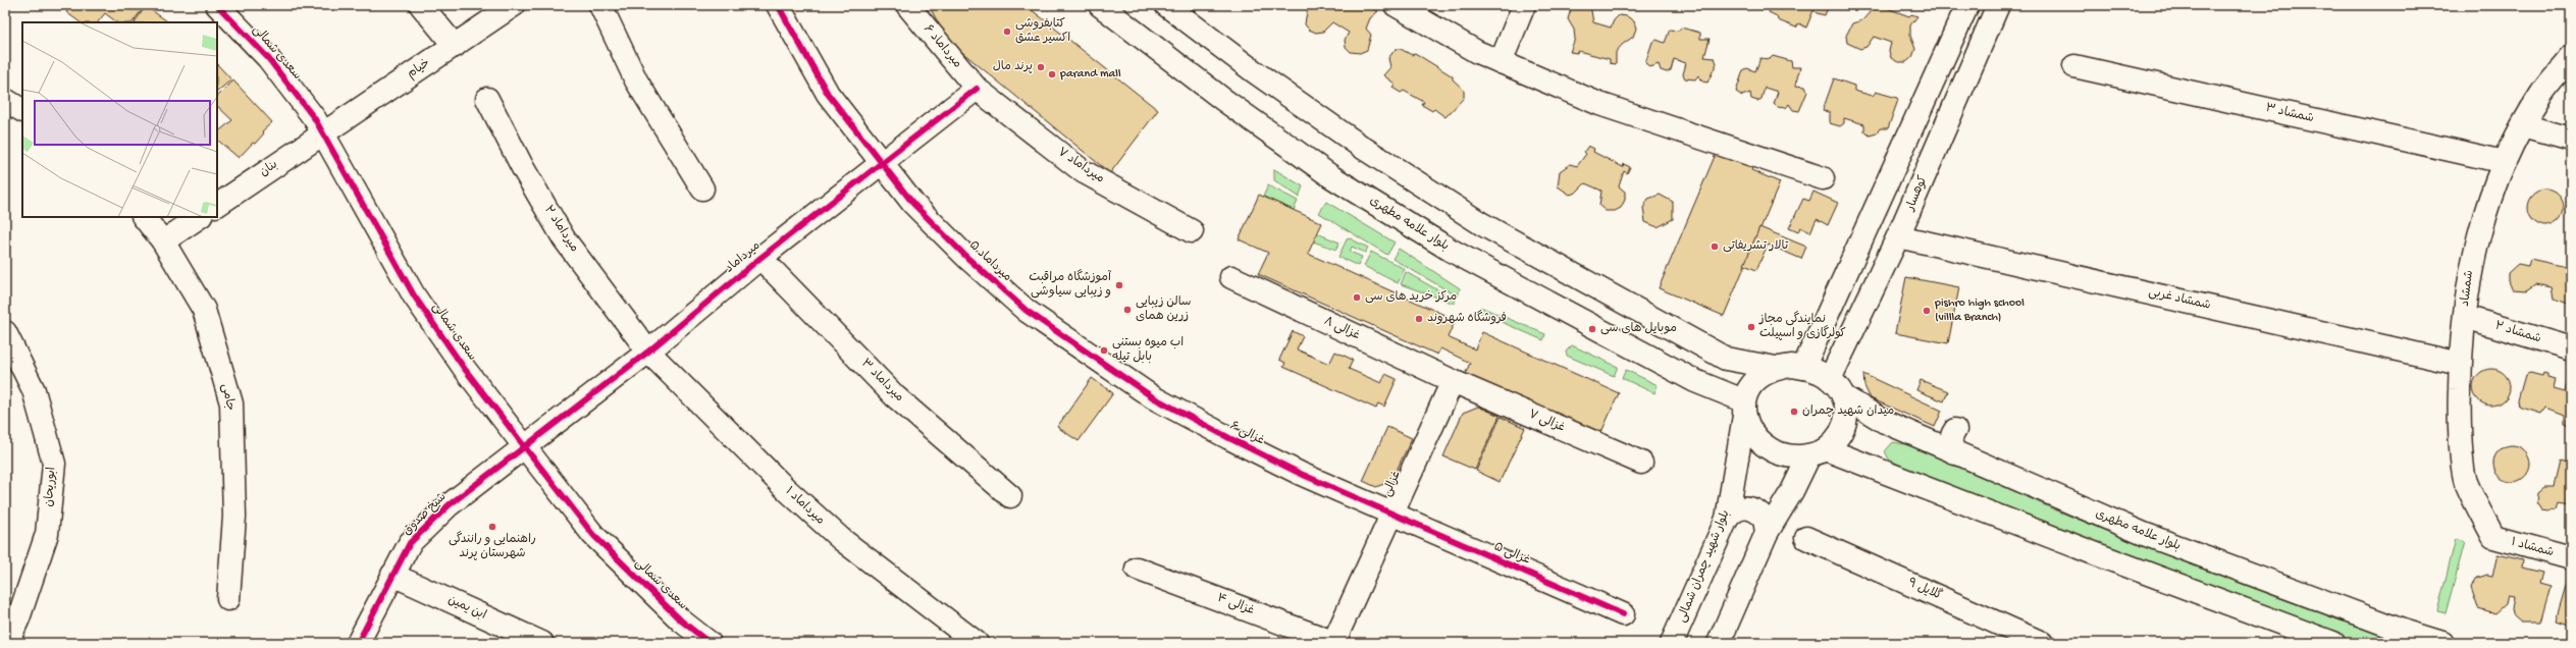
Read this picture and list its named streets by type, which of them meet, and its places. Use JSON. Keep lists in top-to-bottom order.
{
  "streets": {
    "street": [
      "میرداماد ۶",
      "سعدی شمالی",
      "خیام",
      "شمشاد ۳",
      "میرداماد ۷",
      "بنان",
      "کوهسار",
      "بلوار علامه مطهری",
      "میرداماد ۲",
      "میرداماد",
      "میرداماد ۵",
      "شمشاد",
      "شمشاد غربی",
      "غزالی ۸",
      "شمشاد ۲",
      "میرداماد ۳",
      "جامی",
      "غزالی ۷",
      "غزالی ۶",
      "غزالی",
      "ابوریحان",
      "میرداماد ۱",
      "شیخ صدوق",
      "شمشاد ۱",
      "غزالی ۵",
      "بلوار شهید چمران شمالی",
      "گلایل ۹",
      "غزالی ۴",
      "ابن یمین"
    ]
  },
  "crossings": [
    ["میرداماد ۶", "میرداماد ۷"],
    ["میرداماد ۶", "میرداماد"],
    ["سعدی شمالی", "خیام"],
    ["سعدی شمالی", "بنان"],
    ["سعدی شمالی", "میرداماد"],
    ["سعدی شمالی", "شیخ صدوق"],
    ["خیام", "بنان"],
    ["شمشاد ۳", "شمشاد"],
    ["میرداماد ۷", "میرداماد"],
    ["کوهسار", "بلوار علامه مطهری"],
    ["کوهسار", "شمشاد غربی"],
    ["کوهسار", "بلوار شهید چمران شمالی"],
    ["بلوار علامه مطهری", "بلوار شهید چمران شمالی"],
    ["میرداماد ۲", "میرداماد"],
    ["میرداماد ۲", "میرداماد ۱"],
    ["میرداماد", "میرداماد ۵"],
    ["میرداماد", "میرداماد ۳"],
    ["میرداماد", "میرداماد ۱"],
    ["میرداماد", "شیخ صدوق"],
    ["میرداماد ۵", "غزالی ۶"],
    ["شمشاد", "شمشاد غربی"],
    ["شمشاد", "شمشاد ۲"],
    ["شمشاد", "شمشاد ۱"],
    ["غزالی ۸", "غزالی ۷"],
    ["غزالی ۸", "غزالی"],
    ["غزالی ۷", "غزالی"],
    ["غزالی ۶", "غزالی"],
    ["غزالی ۶", "غزالی ۵"],
    ["غزالی", "غزالی ۵"],
    ["غزالی", "غزالی ۴"],
    ["شیخ صدوق", "ابن یمین"]
  ],
  "places": [
    "کتابفروشی اکسیر عشق",
    "پرند مال",
    "parand mall",
    "تالار تشریفاتی",
    "آموزشگاه مراقبت و زیبایی سیاوشی",
    "مرکز خرید های سی",
    "سالن زیبایی زرین همای",
    "pishro high school (villla Branch)",
    "فروشگاه شهروند",
    "نمایندگی مجاز کولرگازی و اسپیلت",
    "موبایل های سی",
    "اب میوه بستنی بابل تیله",
    "میدان شهید چمران",
    "راهنمایی و رانندگی شهرستان پرند"
  ]
}
